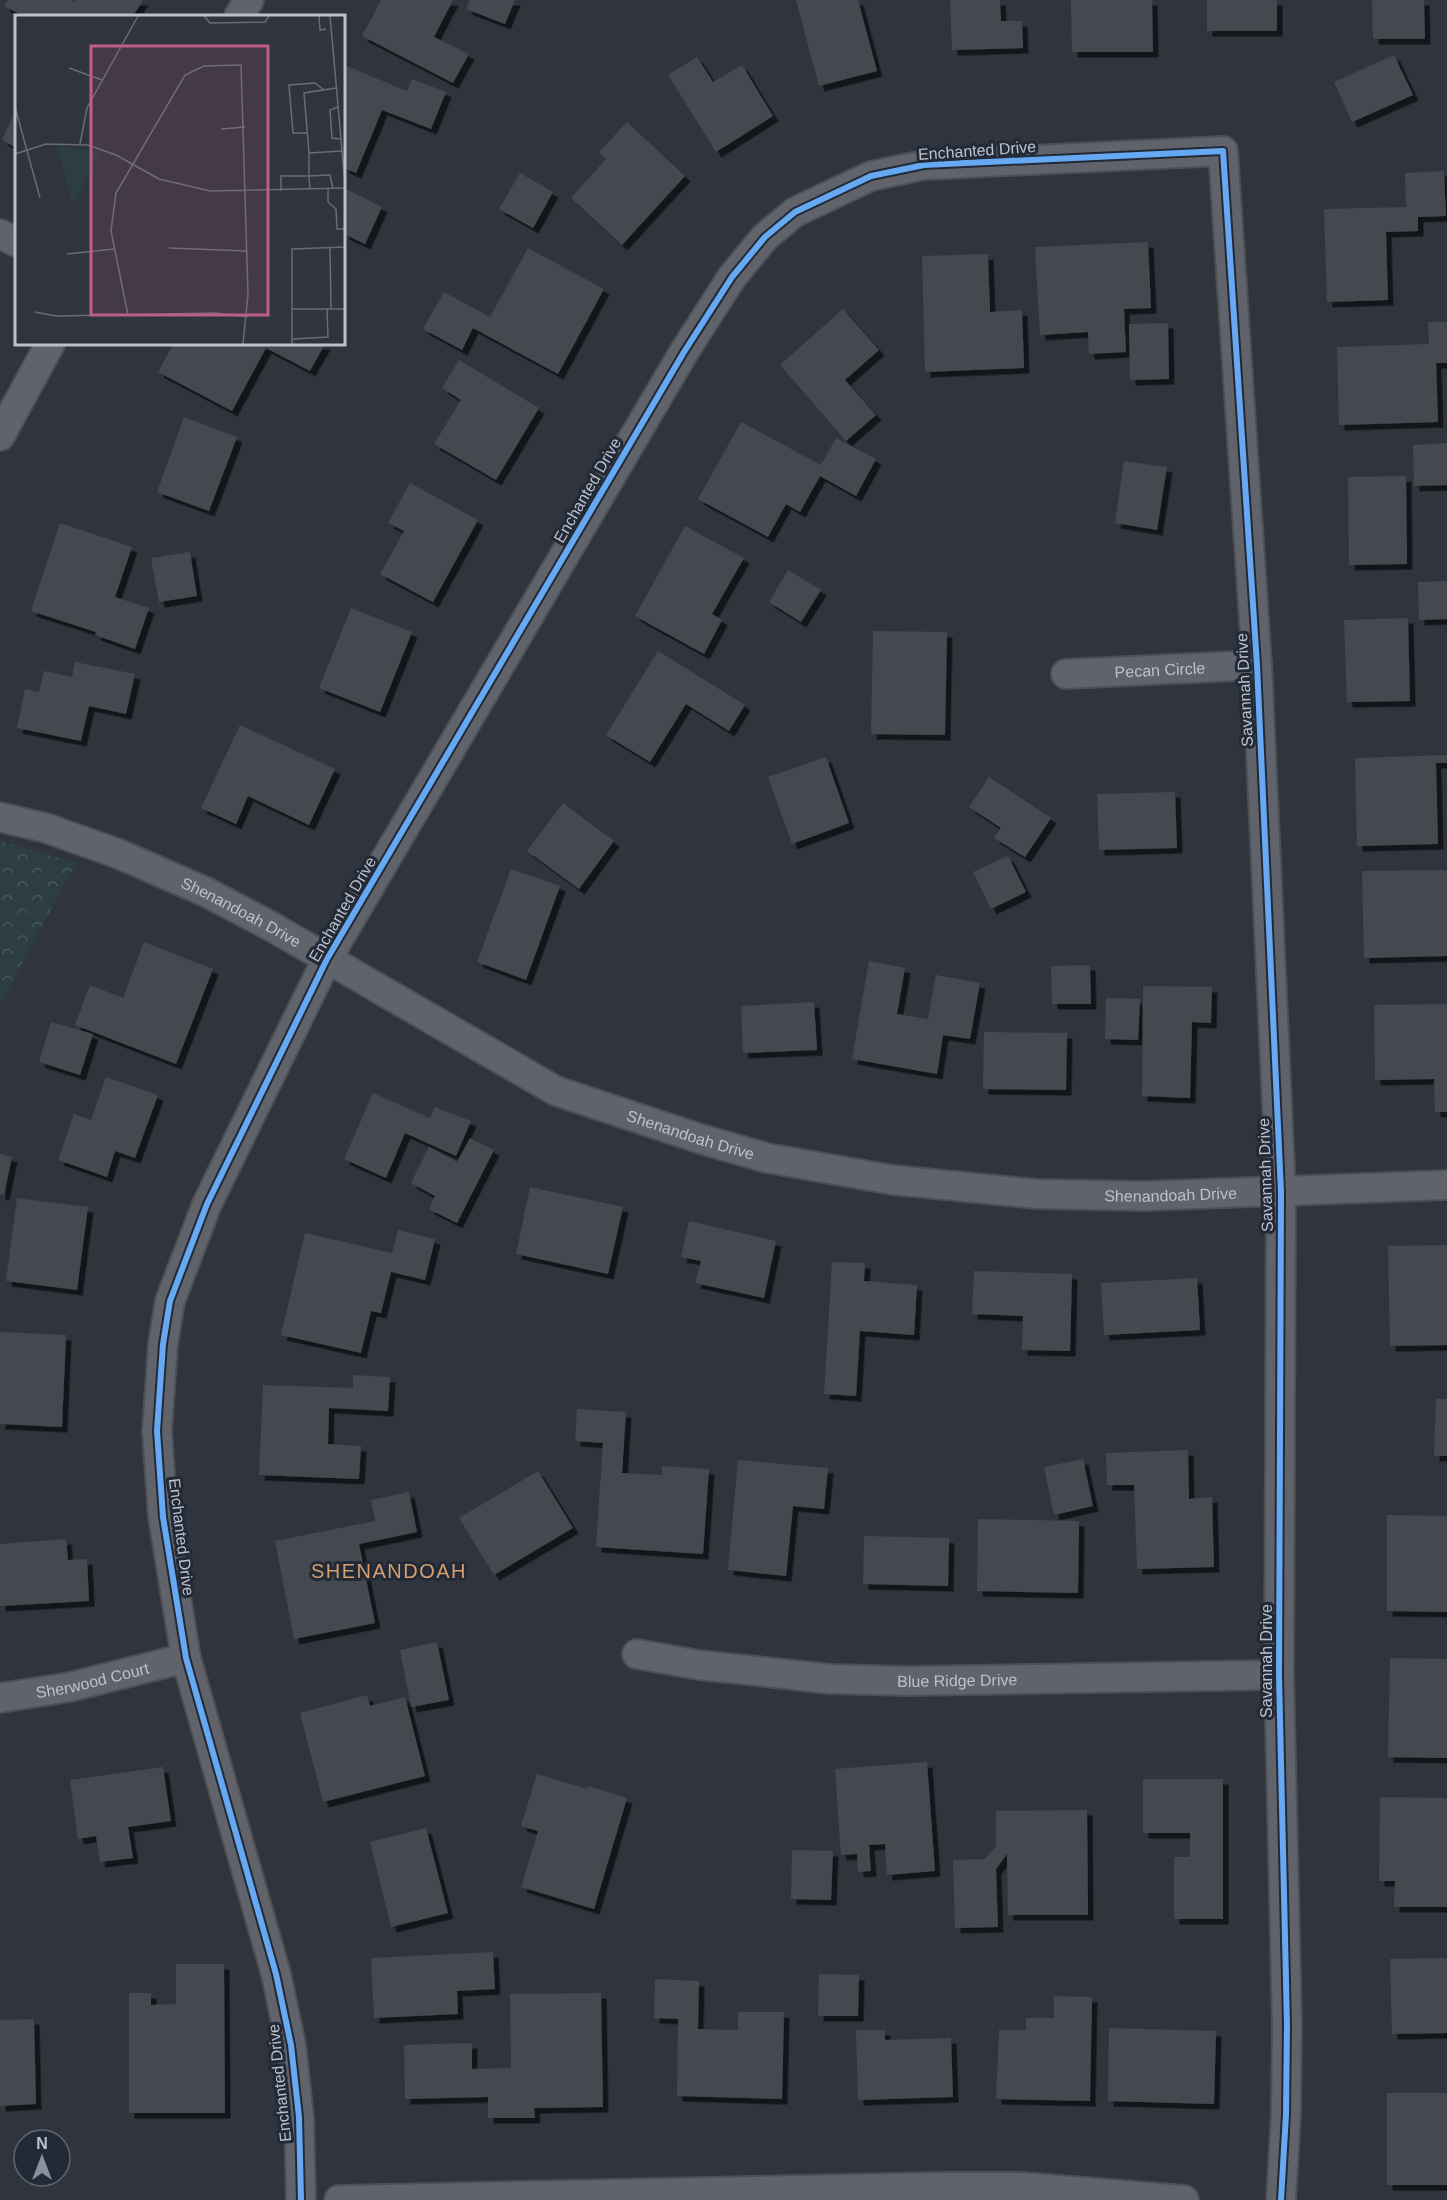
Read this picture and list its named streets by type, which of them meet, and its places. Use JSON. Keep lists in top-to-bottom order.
{
  "streets": {
    "street": [
      "Enchanted Drive",
      "Pecan Circle",
      "Savannah Drive",
      "Shenandoah Drive",
      "Sherwood Court",
      "Blue Ridge Drive"
    ]
  },
  "crossings": [
    ["Enchanted Drive", "Savannah Drive"],
    ["Enchanted Drive", "Shenandoah Drive"],
    ["Enchanted Drive", "Sherwood Court"],
    ["Pecan Circle", "Savannah Drive"],
    ["Savannah Drive", "Shenandoah Drive"],
    ["Savannah Drive", "Blue Ridge Drive"]
  ],
  "districts": ["SHENANDOAH"],
  "north": "top"
}
